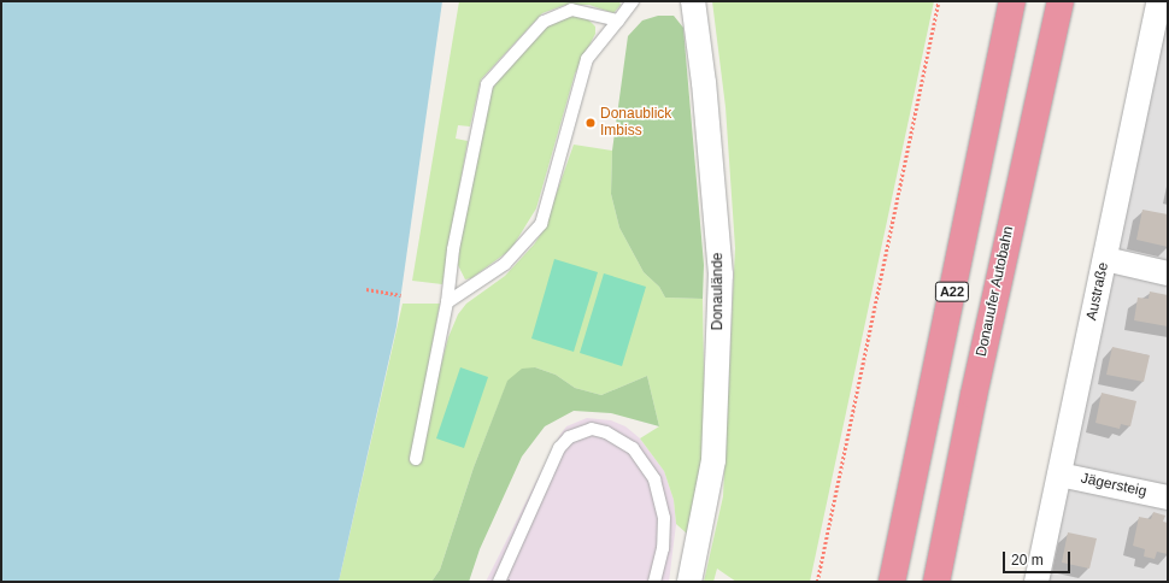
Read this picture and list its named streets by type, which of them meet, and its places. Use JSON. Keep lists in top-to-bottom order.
{
  "streets": {
    "highway": ["A22", "Donauufer Autobahn"],
    "street": ["Donaulände", "Austraße", "Jägersteig"]
  },
  "crossings": [
    ["Austraße", "Jägersteig"]
  ],
  "places": ["Donaublick Imbiss"],
  "scale_bar": "20 m"
}
